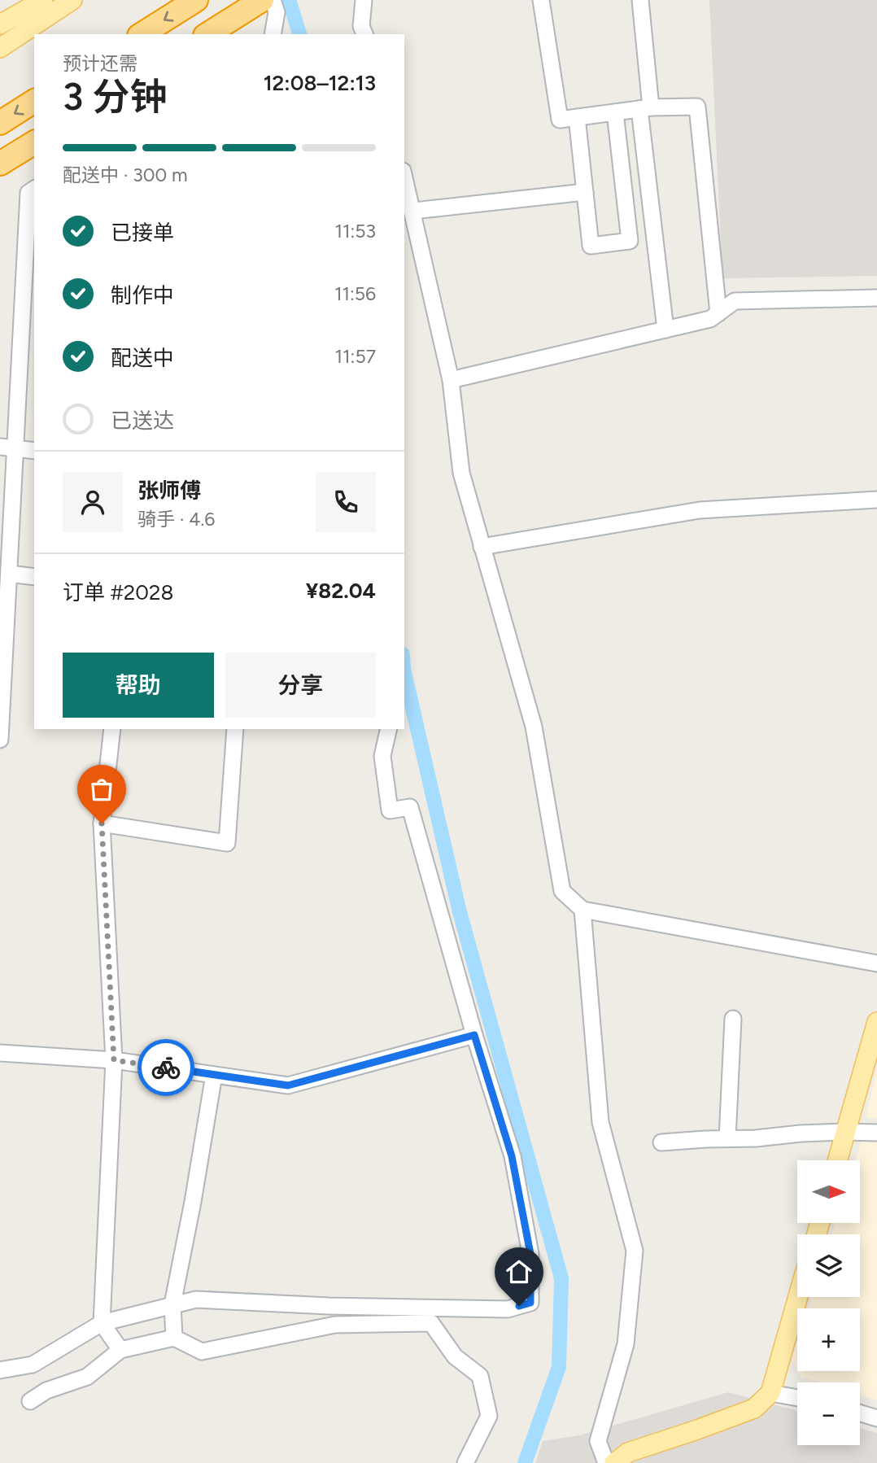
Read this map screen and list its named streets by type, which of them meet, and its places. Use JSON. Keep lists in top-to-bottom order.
{
  "north": "right",
  "page": {
    "heading": ["3 分钟", "预计还需", "12:08–12:13"],
    "panel": [
      "张师傅",
      "骑手 · 4.6",
      "订单 #2028",
      "¥82.04"
    ],
    "bar": "配送中 · 300 m",
    "list": [
      ["已接单", "11:53"],
      ["制作中", "11:56"],
      ["配送中", "11:57"],
      "已送达"
    ],
    "buttons": ["帮助", "分享"],
    "map_buttons": ["+", "−"]
  }
}
